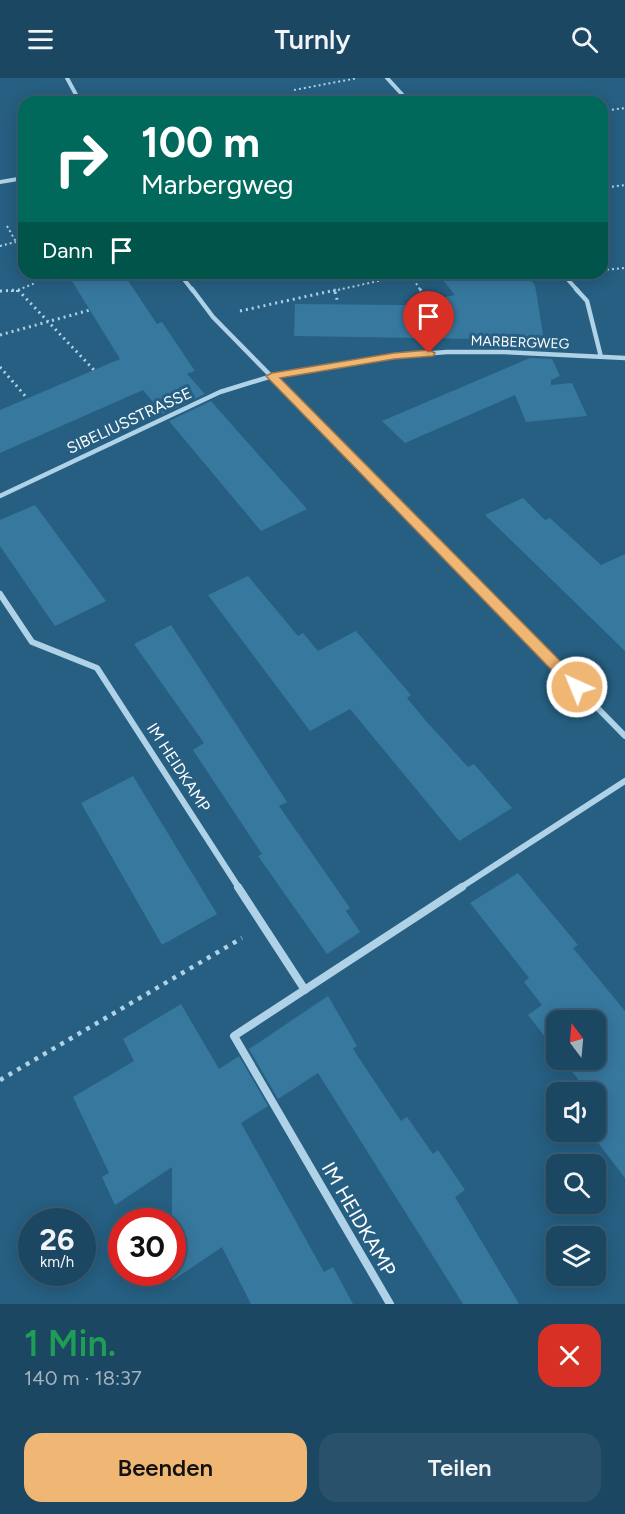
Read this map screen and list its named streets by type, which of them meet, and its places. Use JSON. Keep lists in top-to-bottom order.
{
  "streets": {
    "street": ["MARBERGWEG", "SIBELIUSSTRASSE", "IM HEIDKAMP"]
  },
  "crossings": [
    ["MARBERGWEG", "SIBELIUSSTRASSE"]
  ],
  "north": "top",
  "page": {
    "header": "Turnly",
    "turn": ["100 m", "Marbergweg"],
    "then": "Dann",
    "speed": "26 km/h",
    "limit": "30",
    "heading": ["1 Min.", "140 m · 18:37"],
    "buttons": ["Beenden", "Teilen"]
  }
}
